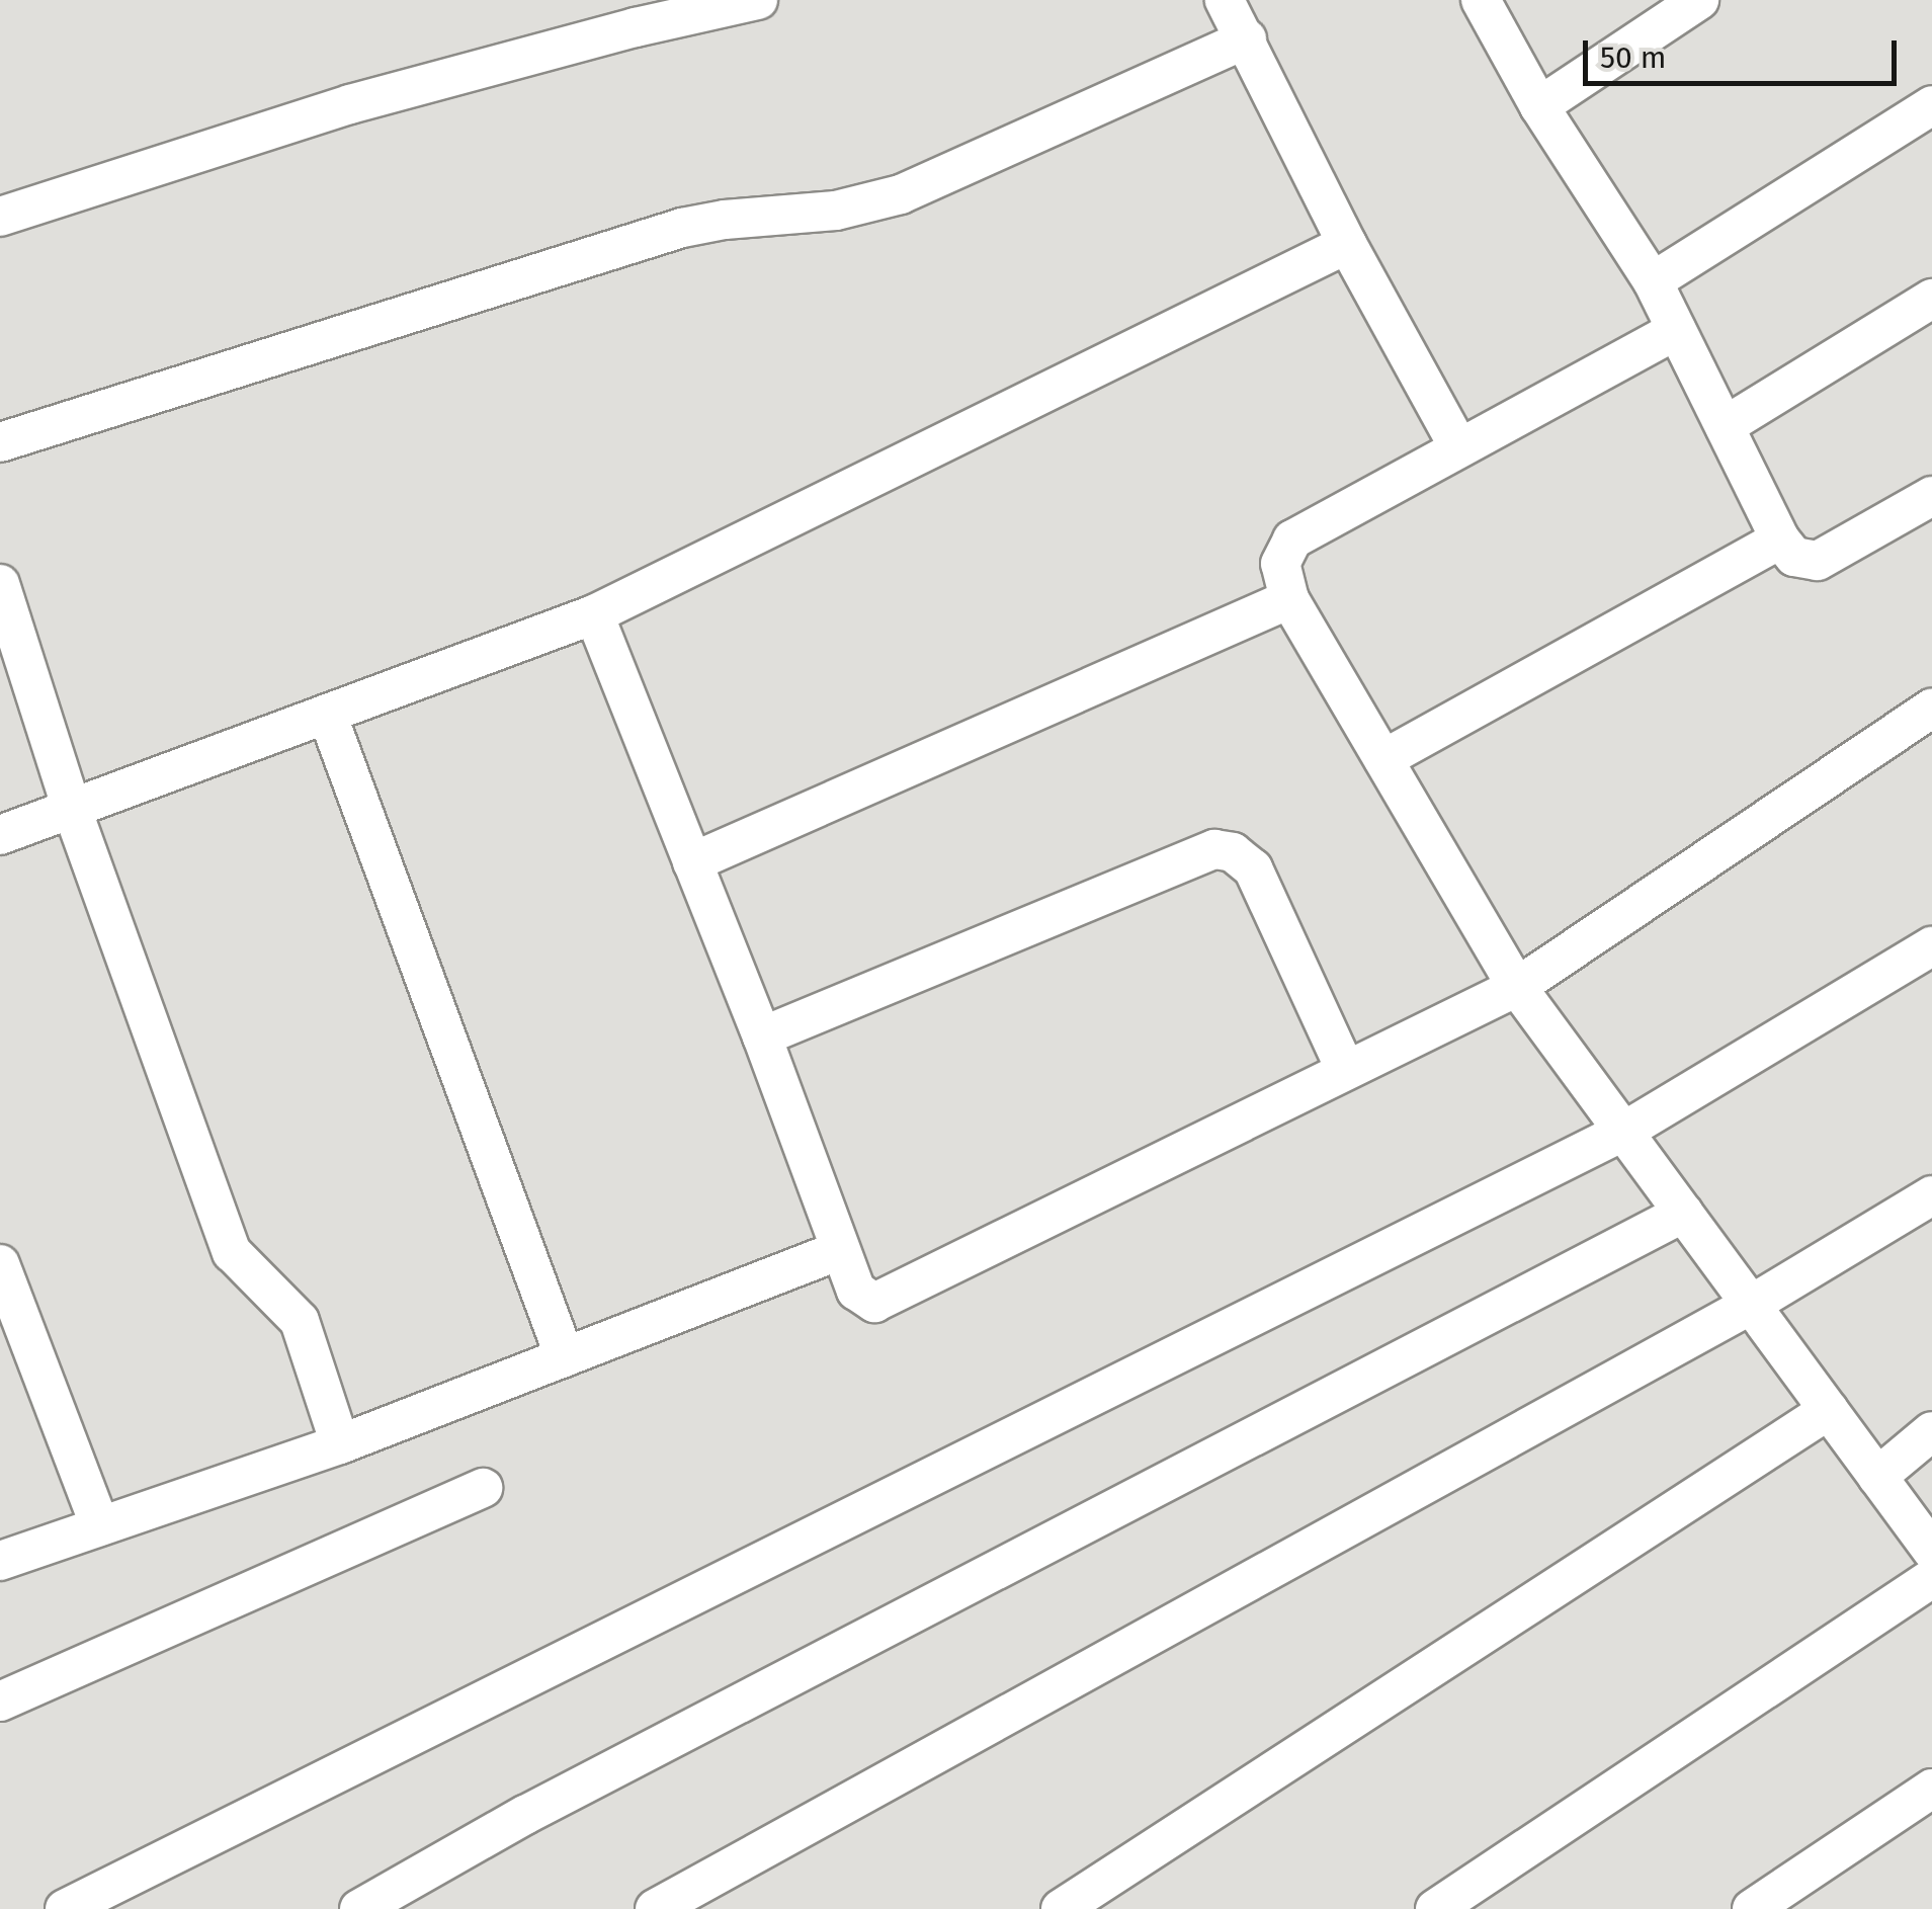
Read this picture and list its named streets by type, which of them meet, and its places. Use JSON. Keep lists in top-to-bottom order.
{
  "scale_bar": "50 m"
}
